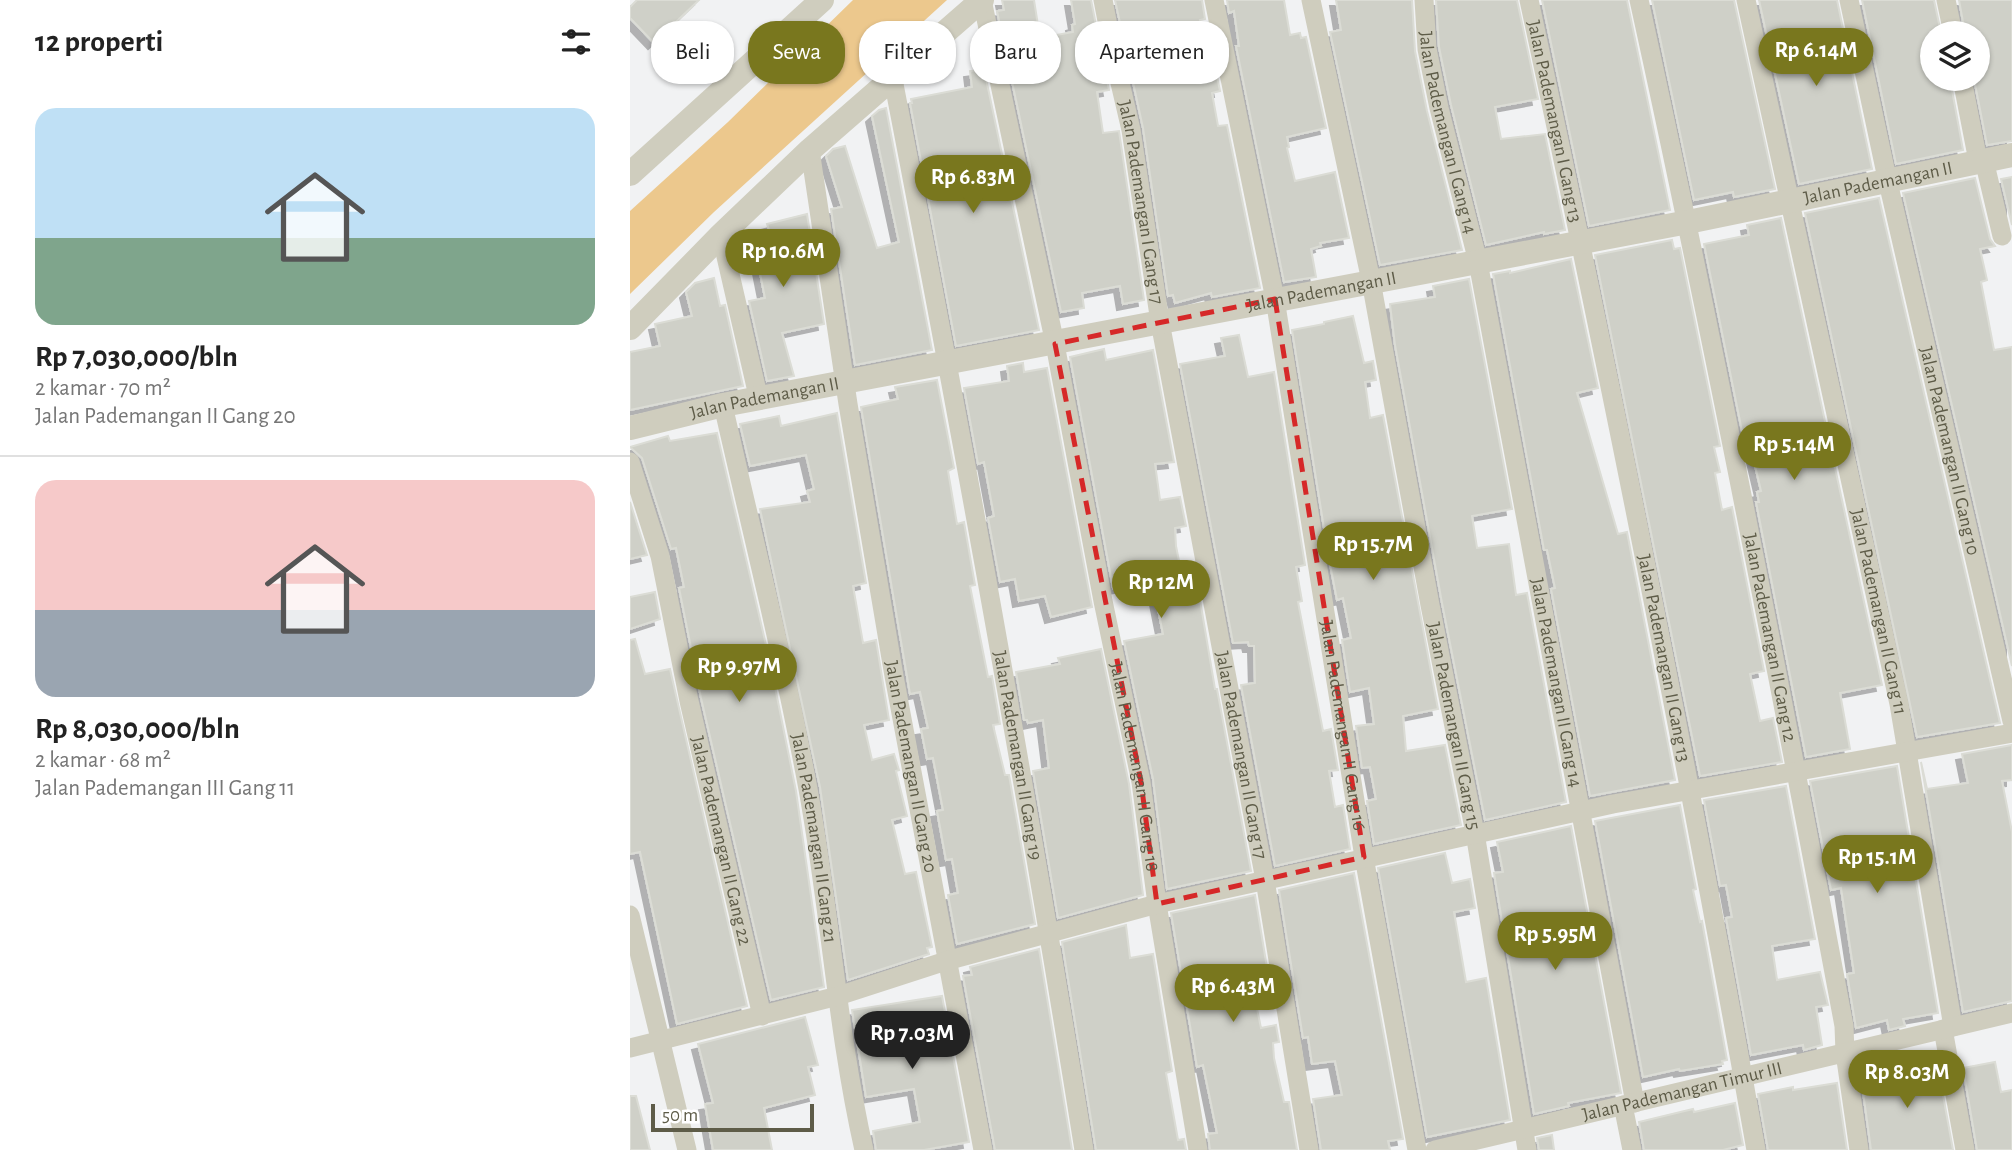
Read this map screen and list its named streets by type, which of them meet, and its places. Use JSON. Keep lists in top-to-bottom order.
{
  "streets": {
    "street": [
      "Jalan Pademangan I Gang 13",
      "Jalan Pademangan I Gang 14",
      "Jalan Pademangan II",
      "Jalan Pademangan I Gang 17",
      "Jalan Pademangan II Gang 10",
      "Jalan Pademangan II Gang 11",
      "Jalan Pademangan II Gang 12",
      "Jalan Pademangan II Gang 13",
      "Jalan Pademangan II Gang 14",
      "Jalan Pademangan II Gang 16",
      "Jalan Pademangan II Gang 15",
      "Jalan Pademangan II Gang 19",
      "Jalan Pademangan II Gang 17",
      "Jalan Pademangan II Gang 20",
      "Jalan Pademangan II Gang 18",
      "Jalan Pademangan II Gang 21",
      "Jalan Pademangan II Gang 22",
      "Jalan Pademangan Timur III"
    ]
  },
  "crossings": [
    ["Jalan Pademangan I Gang 13", "Jalan Pademangan II"],
    ["Jalan Pademangan I Gang 13", "Jalan Pademangan II Gang 13"],
    ["Jalan Pademangan I Gang 14", "Jalan Pademangan II"],
    ["Jalan Pademangan I Gang 14", "Jalan Pademangan II Gang 14"],
    ["Jalan Pademangan II", "Jalan Pademangan I Gang 17"],
    ["Jalan Pademangan II", "Jalan Pademangan II Gang 10"],
    ["Jalan Pademangan II", "Jalan Pademangan II Gang 11"],
    ["Jalan Pademangan II", "Jalan Pademangan II Gang 12"],
    ["Jalan Pademangan II", "Jalan Pademangan II Gang 13"],
    ["Jalan Pademangan II", "Jalan Pademangan II Gang 14"],
    ["Jalan Pademangan II", "Jalan Pademangan II Gang 16"],
    ["Jalan Pademangan II", "Jalan Pademangan II Gang 15"],
    ["Jalan Pademangan II", "Jalan Pademangan II Gang 19"],
    ["Jalan Pademangan II", "Jalan Pademangan II Gang 17"],
    ["Jalan Pademangan II", "Jalan Pademangan II Gang 20"],
    ["Jalan Pademangan II", "Jalan Pademangan II Gang 18"],
    ["Jalan Pademangan II", "Jalan Pademangan II Gang 21"],
    ["Jalan Pademangan I Gang 17", "Jalan Pademangan II Gang 17"],
    ["Jalan Pademangan II Gang 11", "Jalan Pademangan Timur III"],
    ["Jalan Pademangan II Gang 12", "Jalan Pademangan Timur III"],
    ["Jalan Pademangan II Gang 13", "Jalan Pademangan Timur III"],
    ["Jalan Pademangan II Gang 14", "Jalan Pademangan Timur III"],
    ["Jalan Pademangan II Gang 15", "Jalan Pademangan Timur III"]
  ],
  "scale_bar": "50 m",
  "page": {
    "heading": "12 properti",
    "chip": [
      "Beli",
      "Sewa",
      "Filter",
      "Baru",
      "Apartemen"
    ],
    "price": [
      "Rp 6.14M",
      "Rp 6.83M",
      "Rp 10.6M",
      "Rp 5.14M",
      "Rp 15.7M",
      "Rp 12M",
      "Rp 9.97M",
      "Rp 15.1M",
      "Rp 5.95M",
      "Rp 6.43M",
      "Rp 7.03M",
      "Rp 8.03M"
    ],
    "list": [
      {
        "name": "Rp 7,030,000/bln",
        "note": "2 kamar · 70 m² · Jalan Pademangan II Gang 20"
      },
      {
        "name": "Rp 8,030,000/bln",
        "note": "2 kamar · 68 m² · Jalan Pademangan III Gang 11"
      }
    ],
    "scale": "50 m"
  }
}
